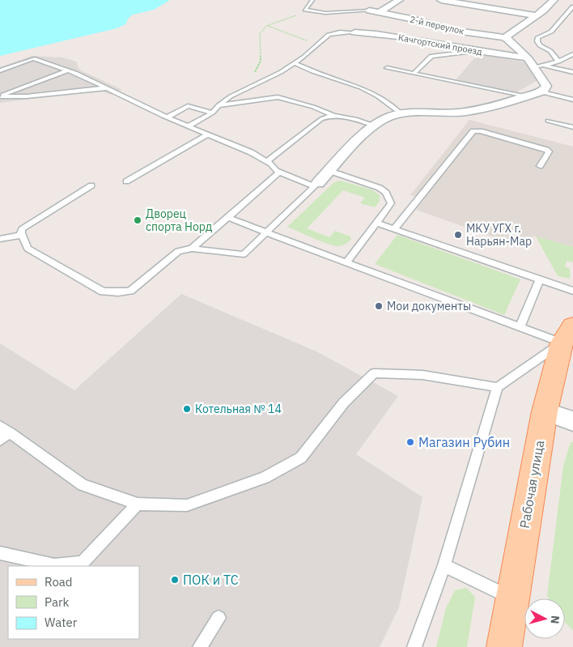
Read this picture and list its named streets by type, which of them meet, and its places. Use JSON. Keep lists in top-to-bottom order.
{
  "streets": {
    "main road": ["Рабочая улица"],
    "street": ["2-й переулок", "Качгортский проезд"]
  },
  "places": [
    "Дворец спорта Норд",
    "МКУ УГХ г. Нарьян-Мар",
    "Мои документы",
    "Котельная № 14",
    "Магазин Рубин",
    "ПОК и ТС"
  ],
  "legend": ["Road", "Park", "Water"],
  "north": "right"
}
